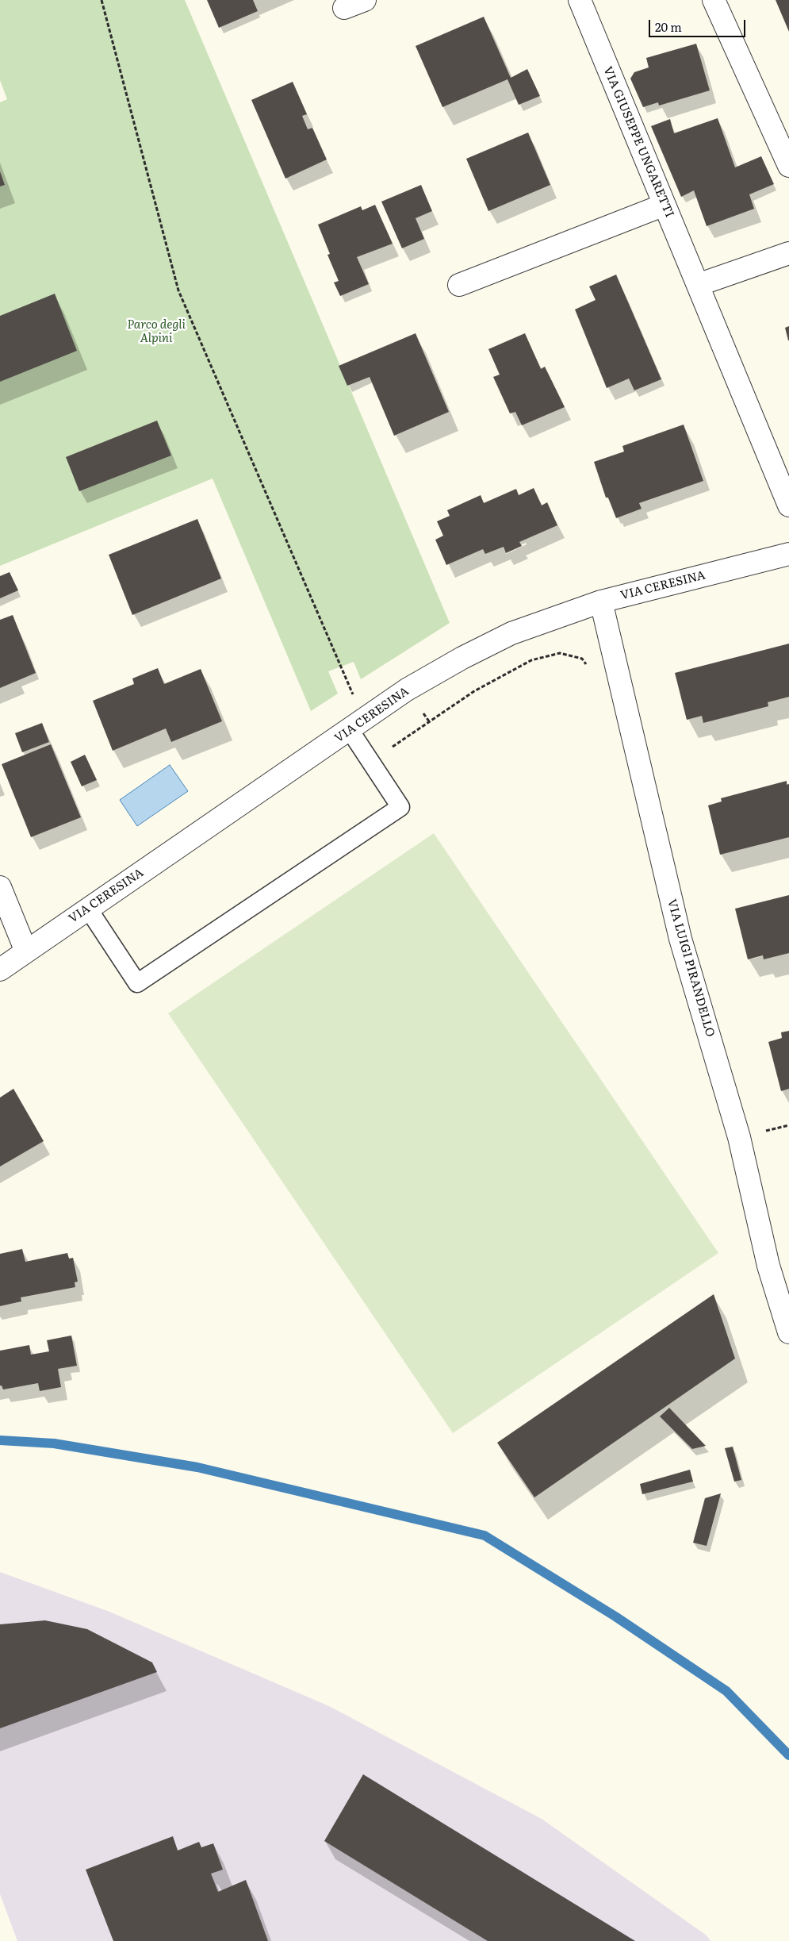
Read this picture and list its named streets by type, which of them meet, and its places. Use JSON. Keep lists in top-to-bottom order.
{
  "streets": {
    "street": ["VIA GIUSEPPE UNGARETTI", "VIA CERESINA", "VIA LUIGI PIRANDELLO"]
  },
  "crossings": [
    ["VIA CERESINA", "VIA LUIGI PIRANDELLO"]
  ],
  "parks": ["Parco degli Alpini"],
  "scale_bar": "20 m"
}
